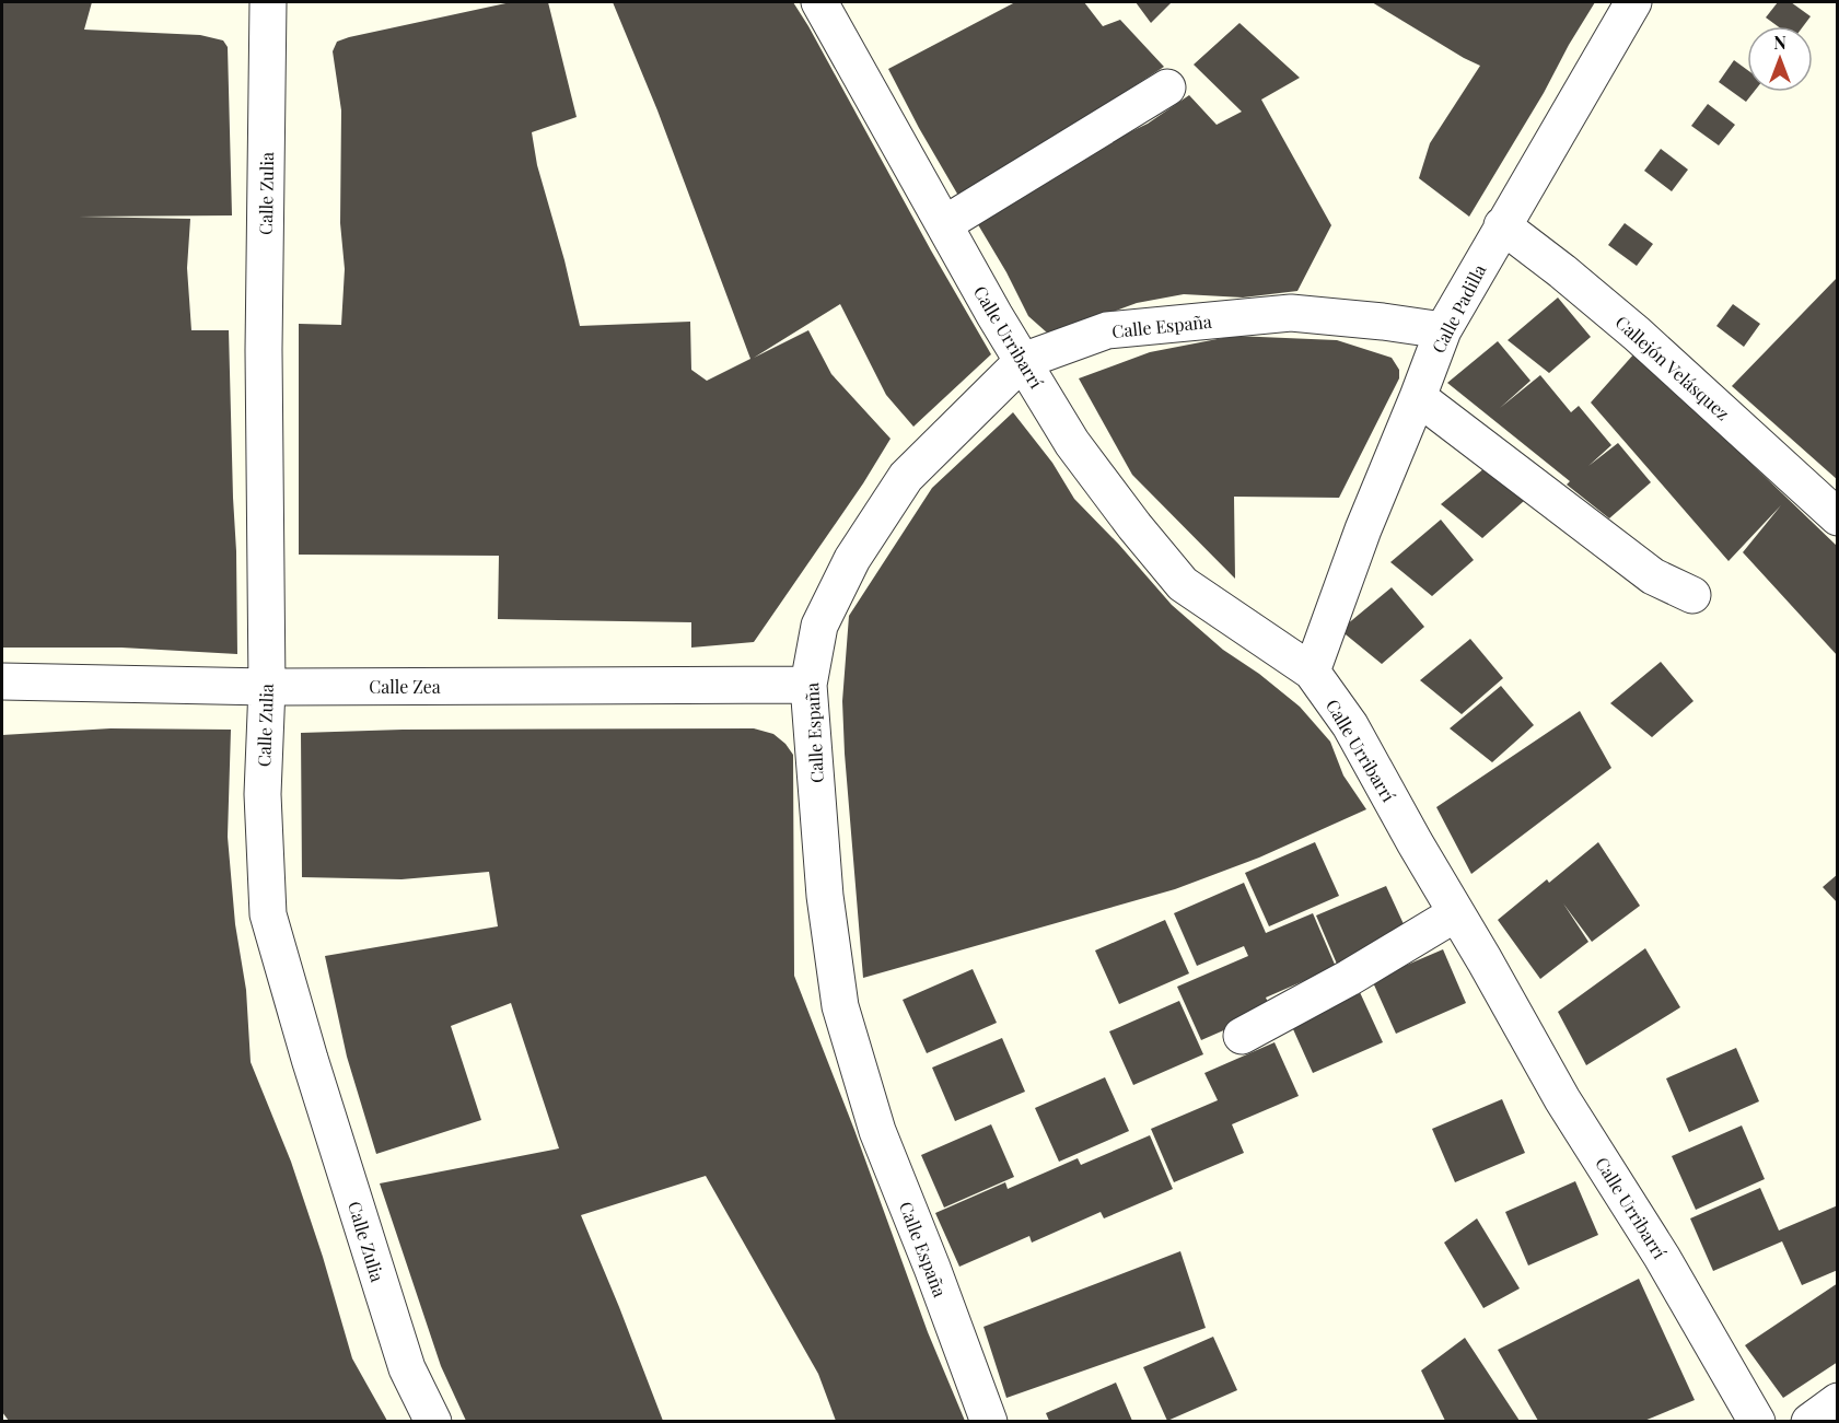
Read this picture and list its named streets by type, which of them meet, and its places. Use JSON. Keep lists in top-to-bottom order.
{
  "streets": {
    "street": [
      "Calle Zulia",
      "Calle Padilla",
      "Calle España",
      "Calle Urribarrí",
      "Callejón Velásquez",
      "Calle Zea"
    ]
  },
  "crossings": [
    ["Calle Zulia", "Calle Zea"],
    ["Calle Padilla", "Calle España"],
    ["Calle Padilla", "Calle Urribarrí"],
    ["Calle Padilla", "Callejón Velásquez"],
    ["Calle España", "Calle Urribarrí"],
    ["Calle España", "Calle Zea"]
  ],
  "north": "top"
}
